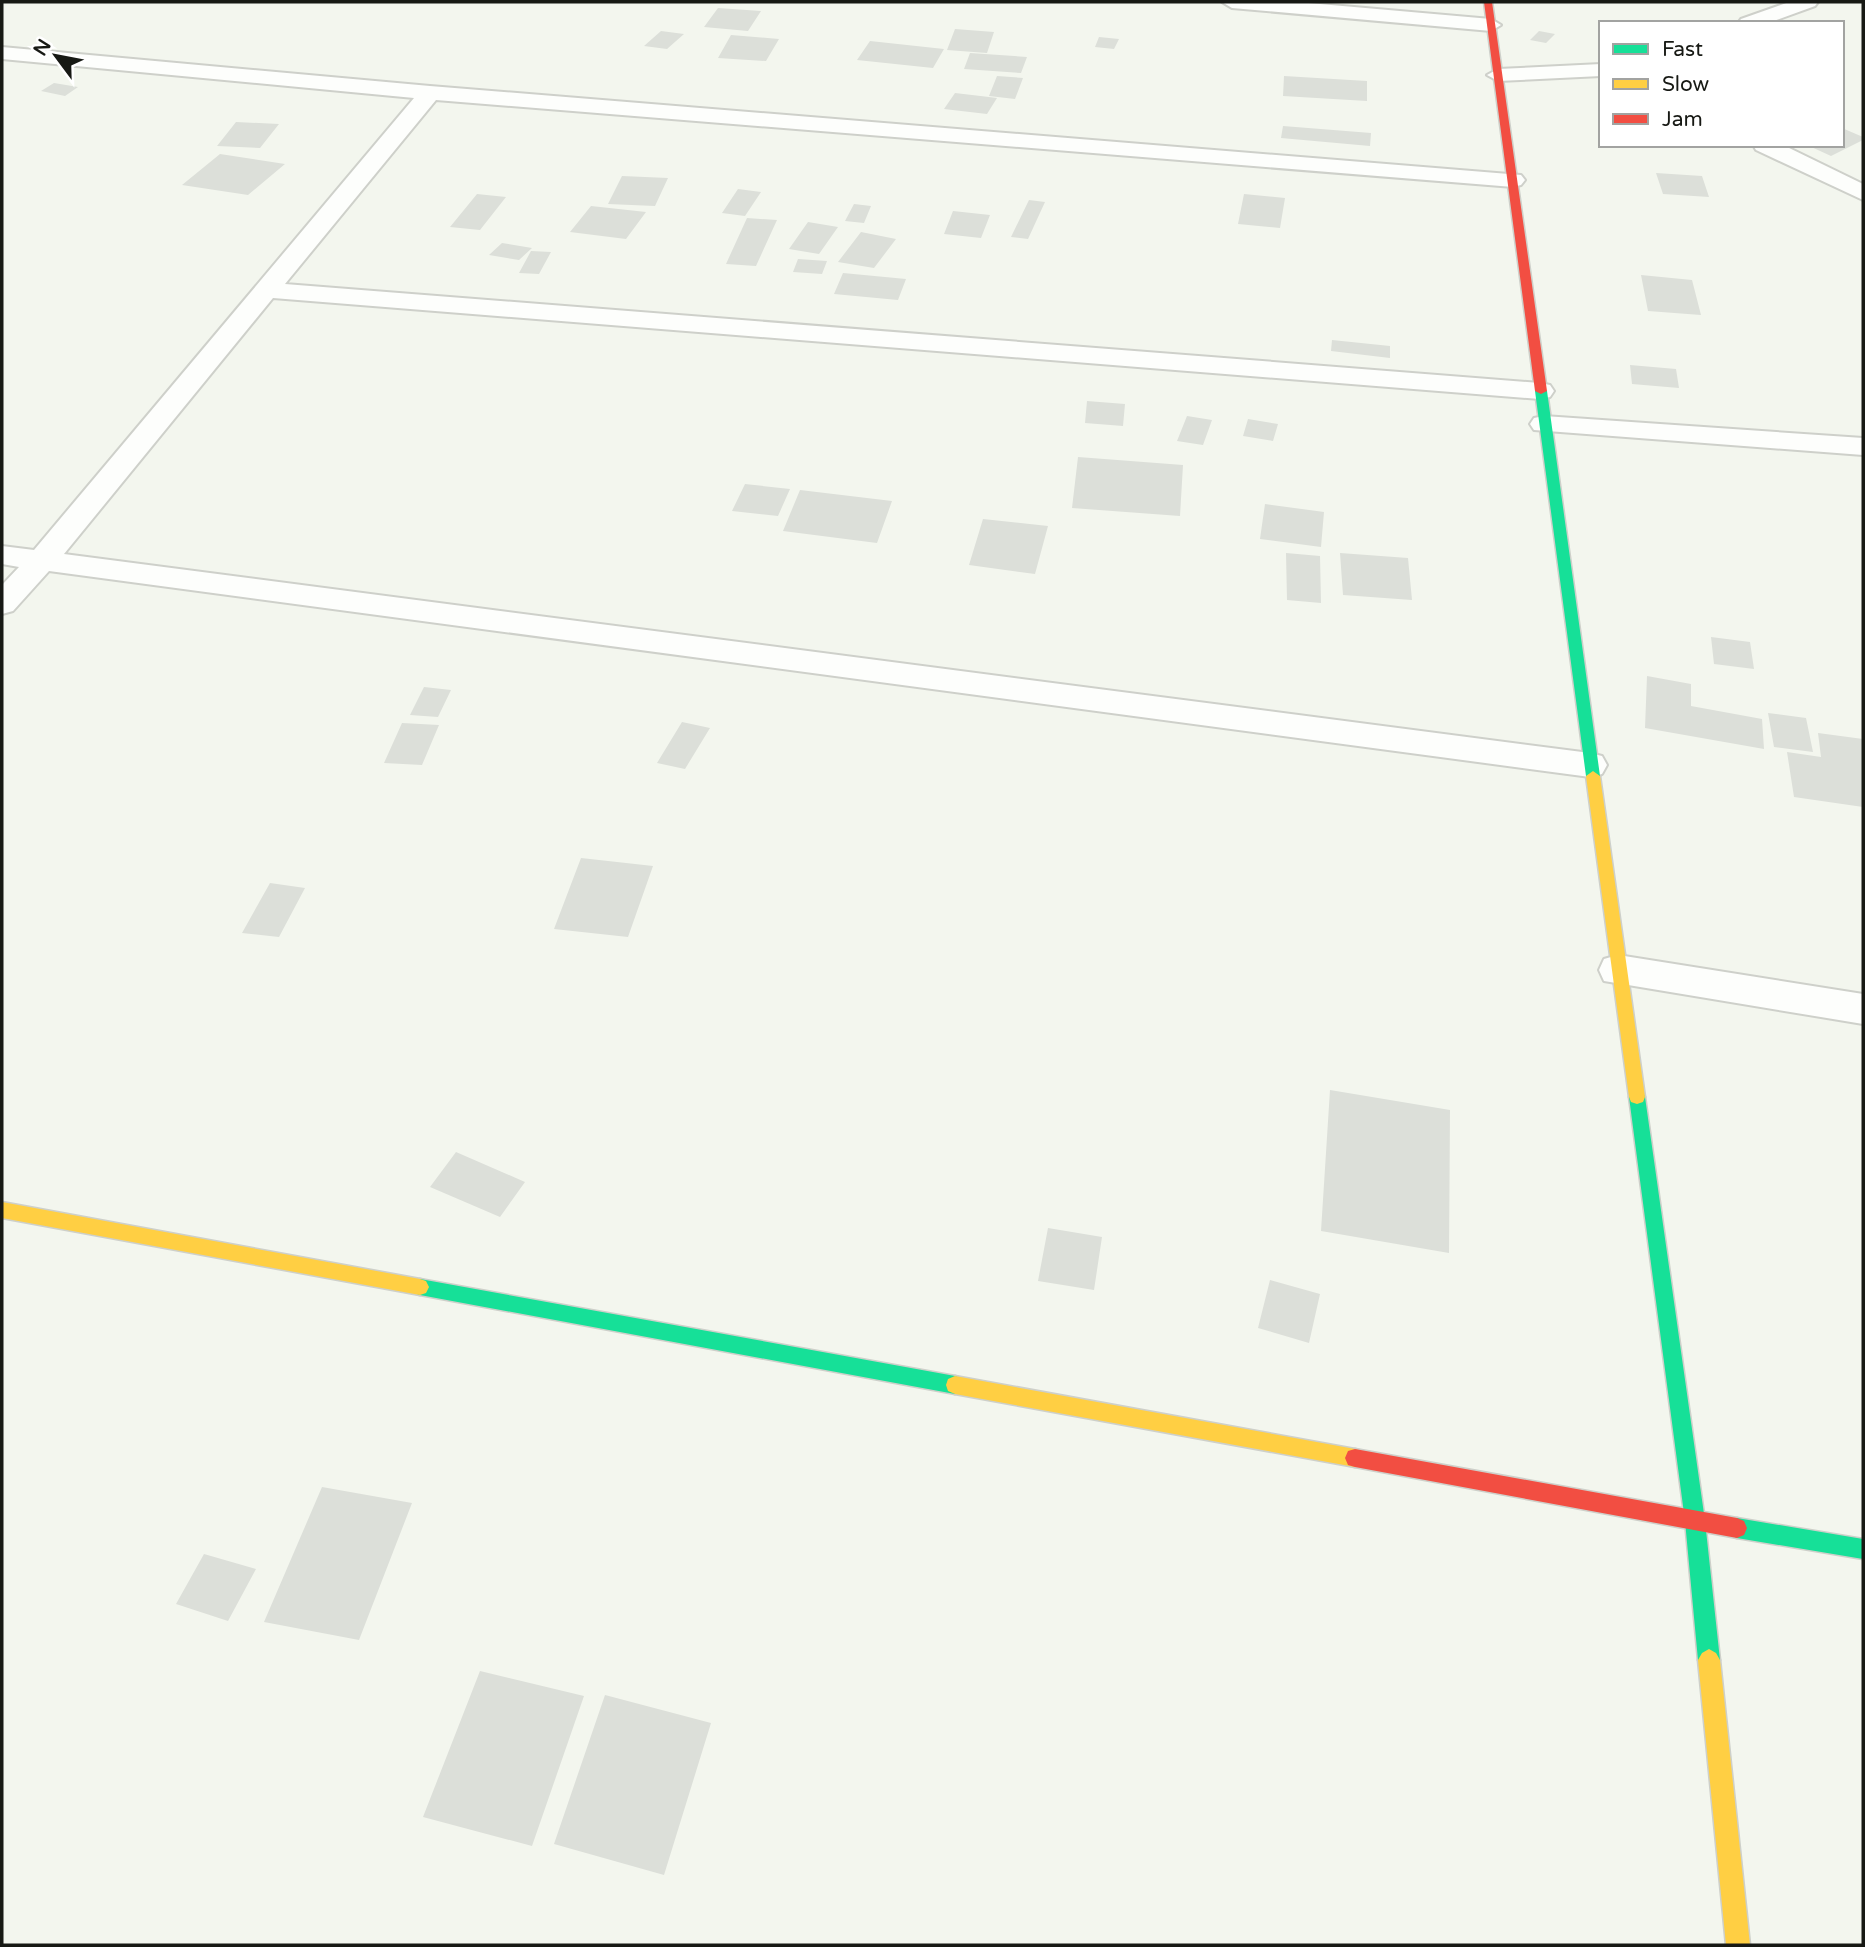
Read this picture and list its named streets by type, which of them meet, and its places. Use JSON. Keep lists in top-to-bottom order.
{
  "legend": ["Fast", "Slow", "Jam"],
  "north": "top left"
}
